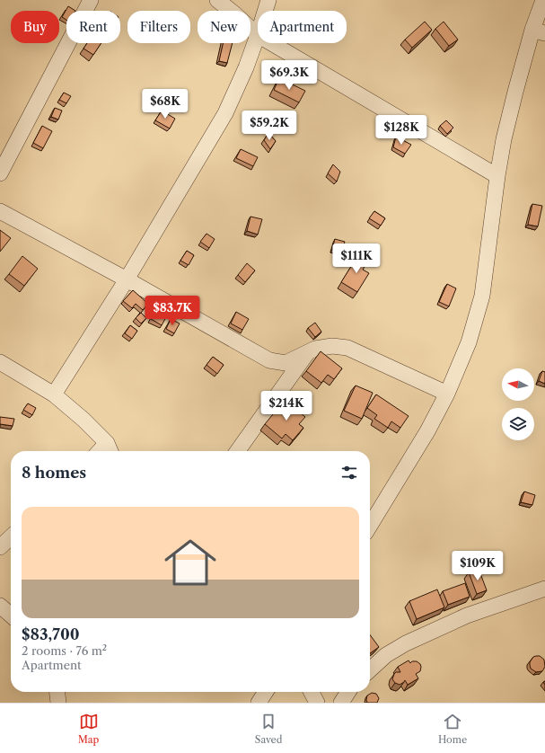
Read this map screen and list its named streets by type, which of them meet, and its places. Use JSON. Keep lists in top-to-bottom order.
{
  "north": "left",
  "page": {
    "chip": [
      "Buy",
      "Rent",
      "Filters",
      "New",
      "Apartment"
    ],
    "price": [
      "$69.3K",
      "$68K",
      "$59.2K",
      "$128K",
      "$111K",
      "$83.7K",
      "$214K",
      "$109K"
    ],
    "heading": "8 homes",
    "list": [
      {
        "name": "$83,700",
        "note": "2 rooms · 76 m² · Apartment"
      }
    ],
    "tabs": ["Map", "Saved", "Home"]
  }
}
